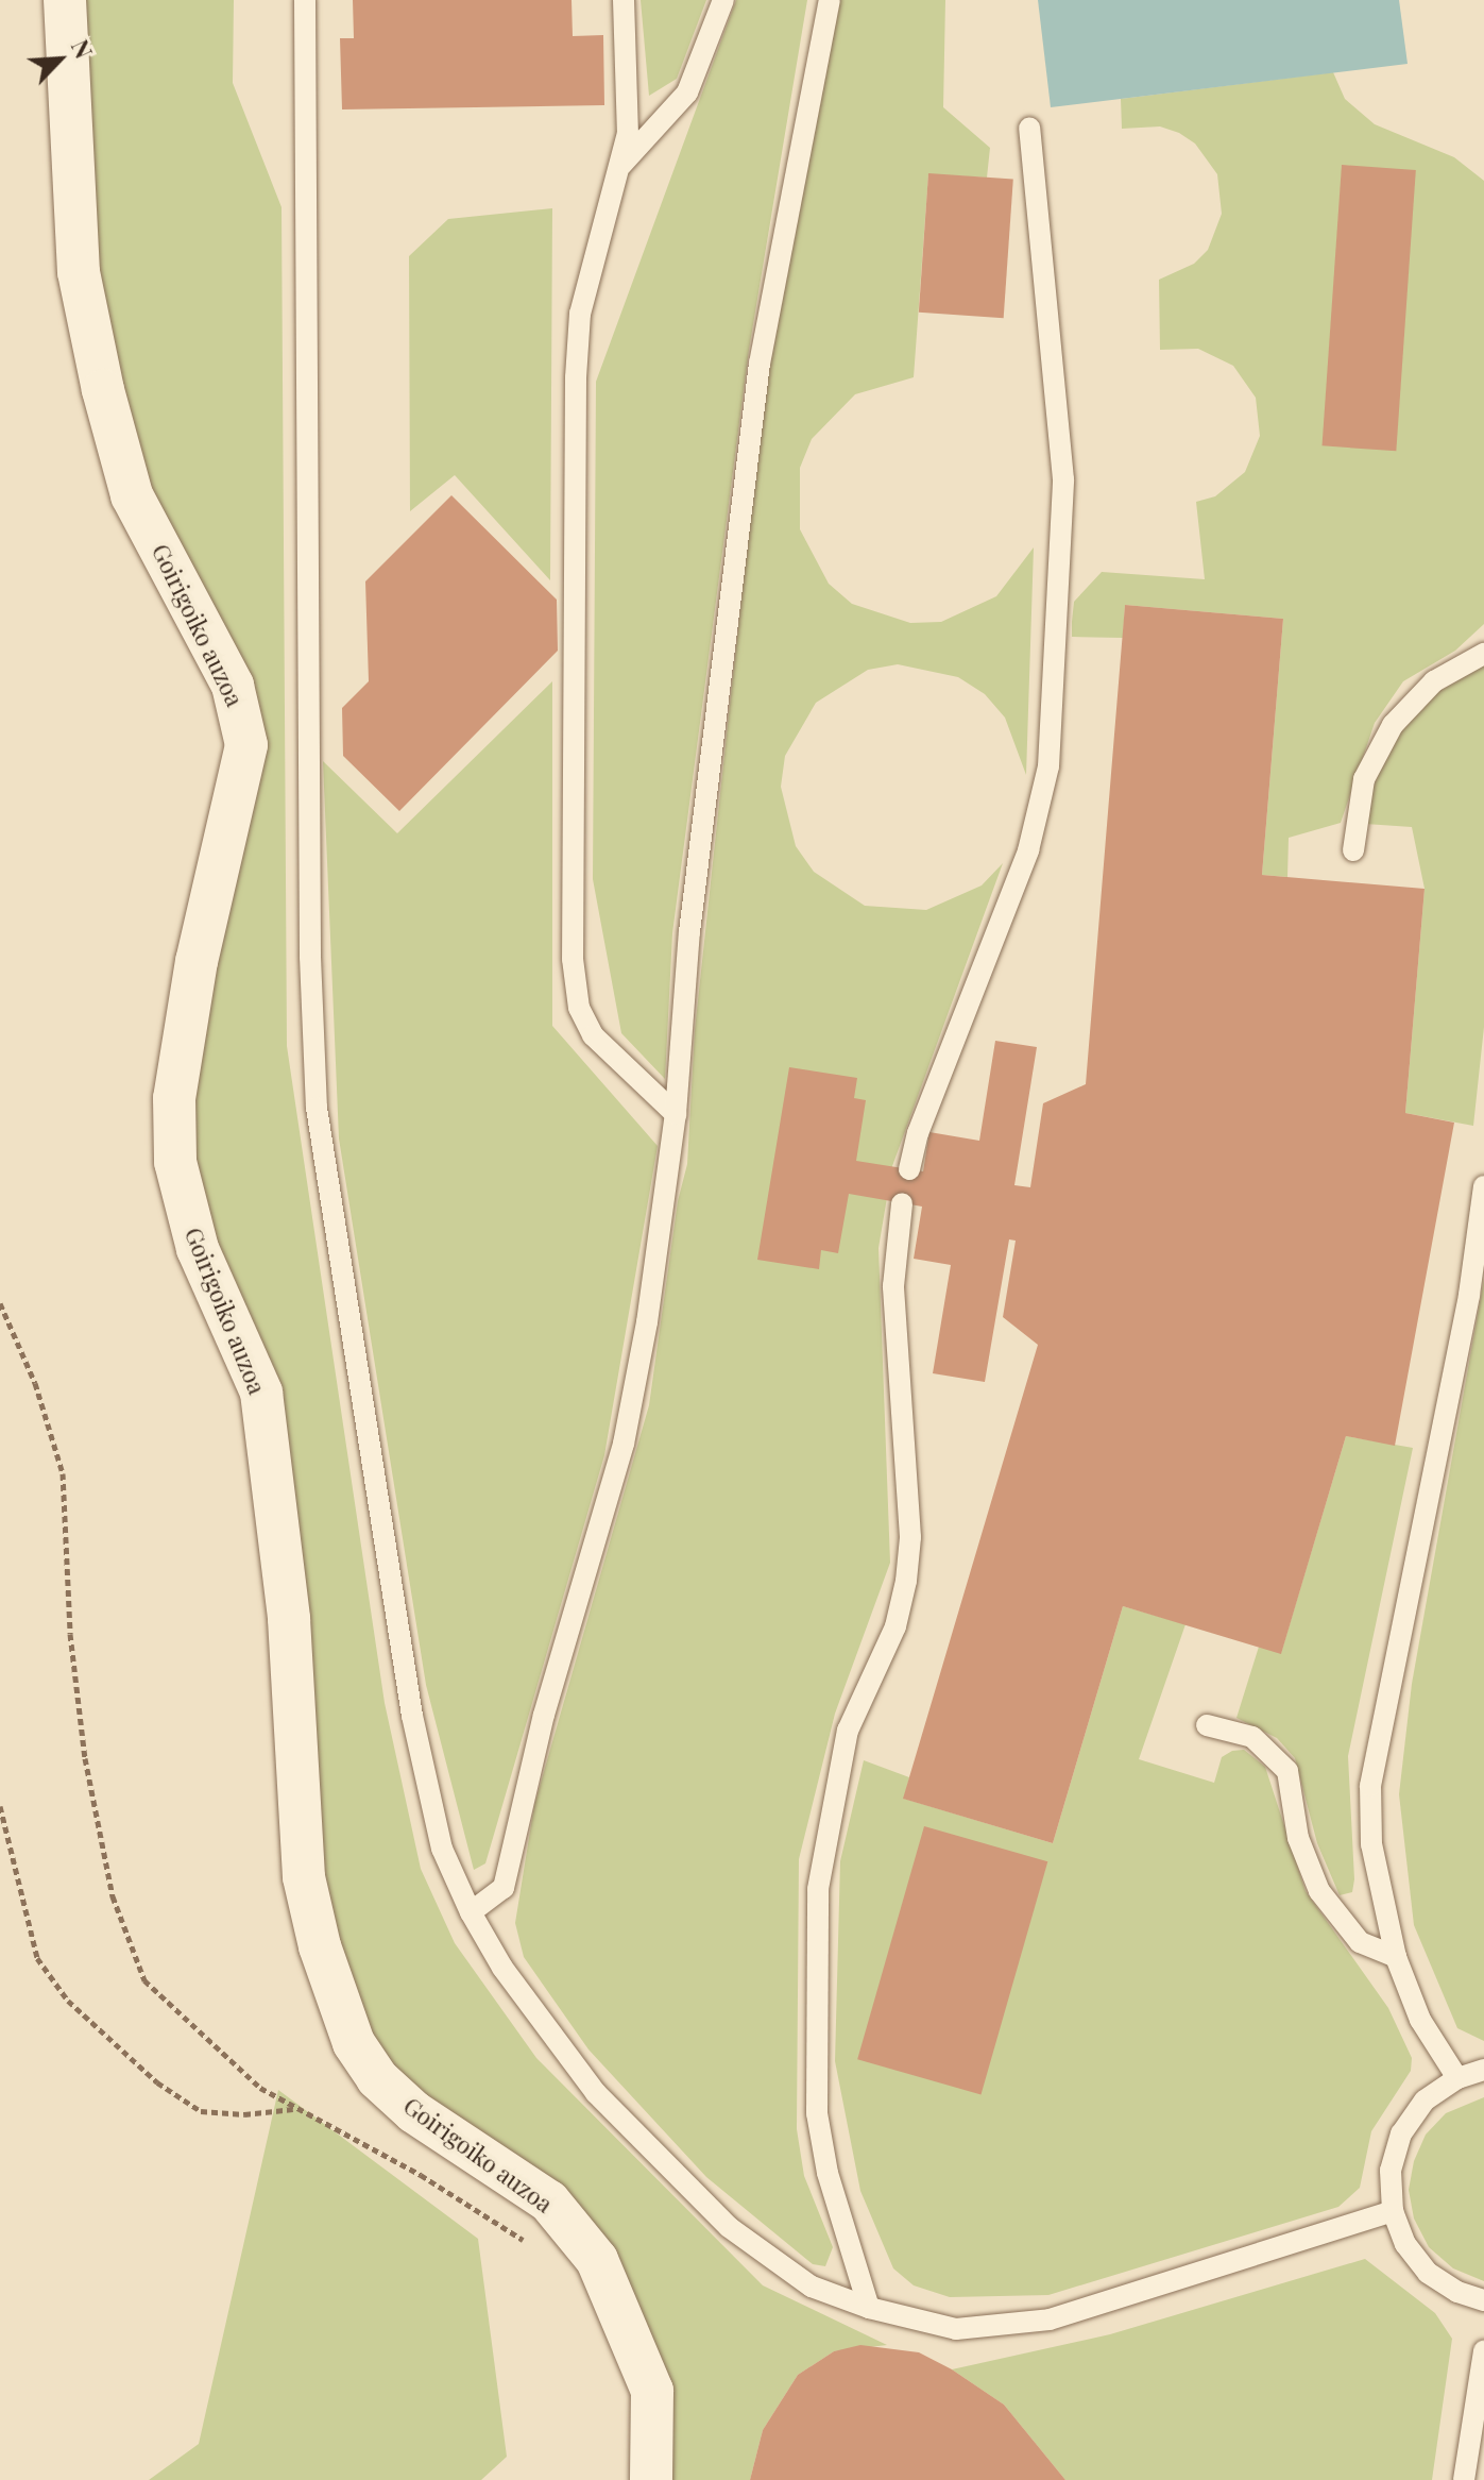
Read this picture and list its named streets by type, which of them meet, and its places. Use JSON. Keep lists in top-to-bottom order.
{
  "streets": {
    "street": ["Goirigoiko auzoa"]
  },
  "north": "top right"
}
